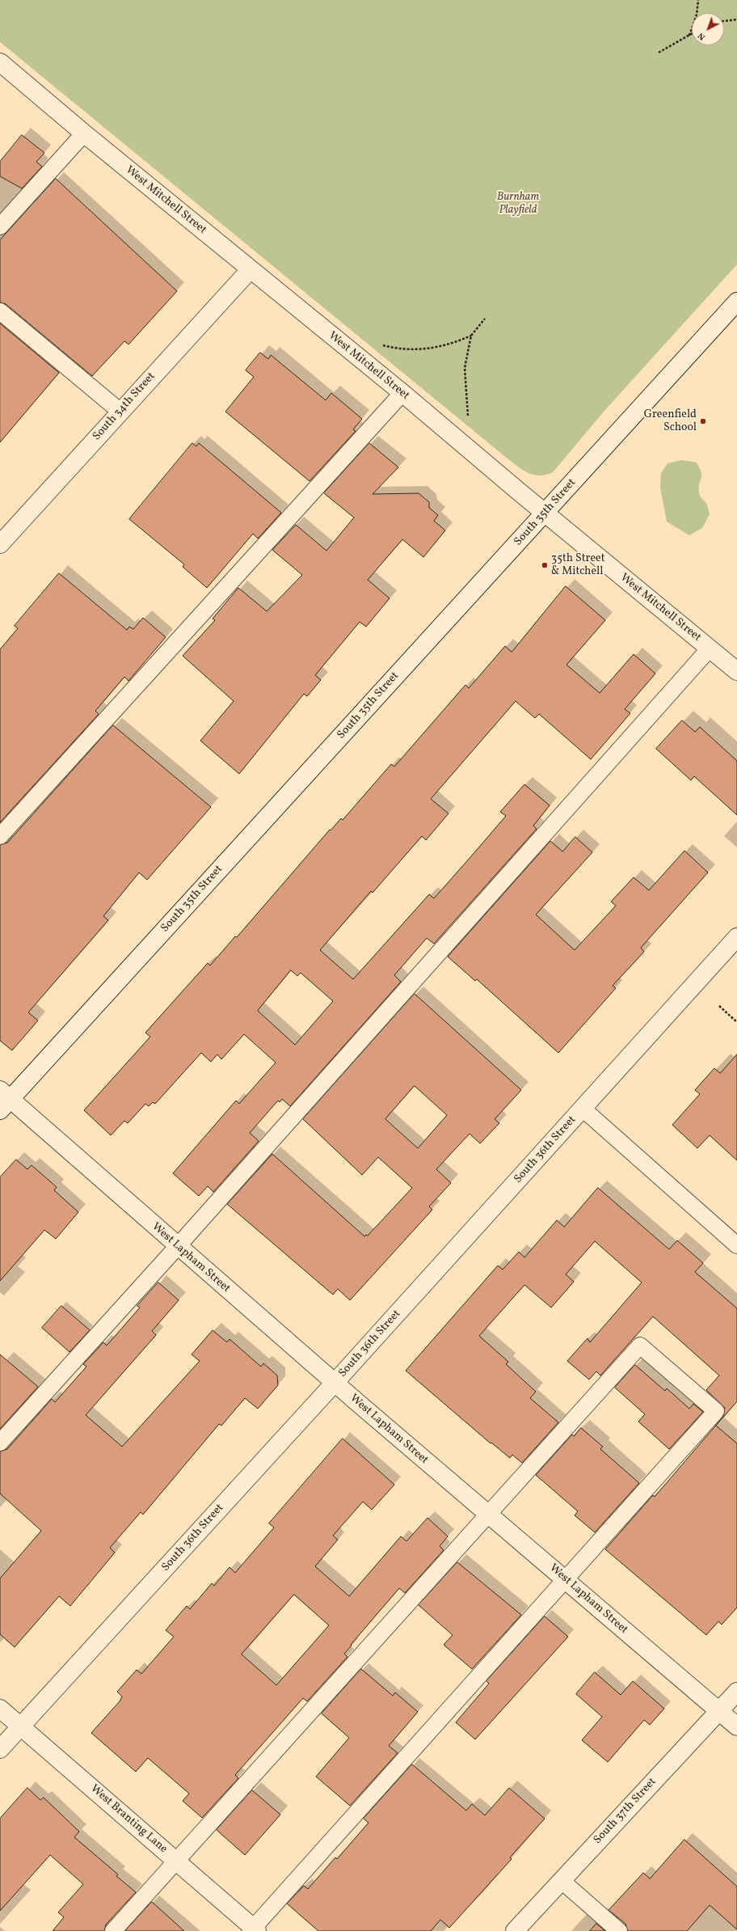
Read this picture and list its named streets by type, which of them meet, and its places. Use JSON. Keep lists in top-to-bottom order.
{
  "streets": {
    "street": [
      "West Mitchell Street",
      "South 34th Street",
      "South 35th Street",
      "South 36th Street",
      "West Lapham Street",
      "South 37th Street",
      "West Branting Lane"
    ]
  },
  "crossings": [
    ["West Mitchell Street", "South 34th Street"],
    ["West Mitchell Street", "South 35th Street"],
    ["South 35th Street", "West Lapham Street"],
    ["South 36th Street", "West Lapham Street"],
    ["South 36th Street", "West Branting Lane"],
    ["West Lapham Street", "South 37th Street"]
  ],
  "parks": ["Burnham Playfield"],
  "places": ["Greenfield School", "35th Street & Mitchell"],
  "north": "bottom left"
}
